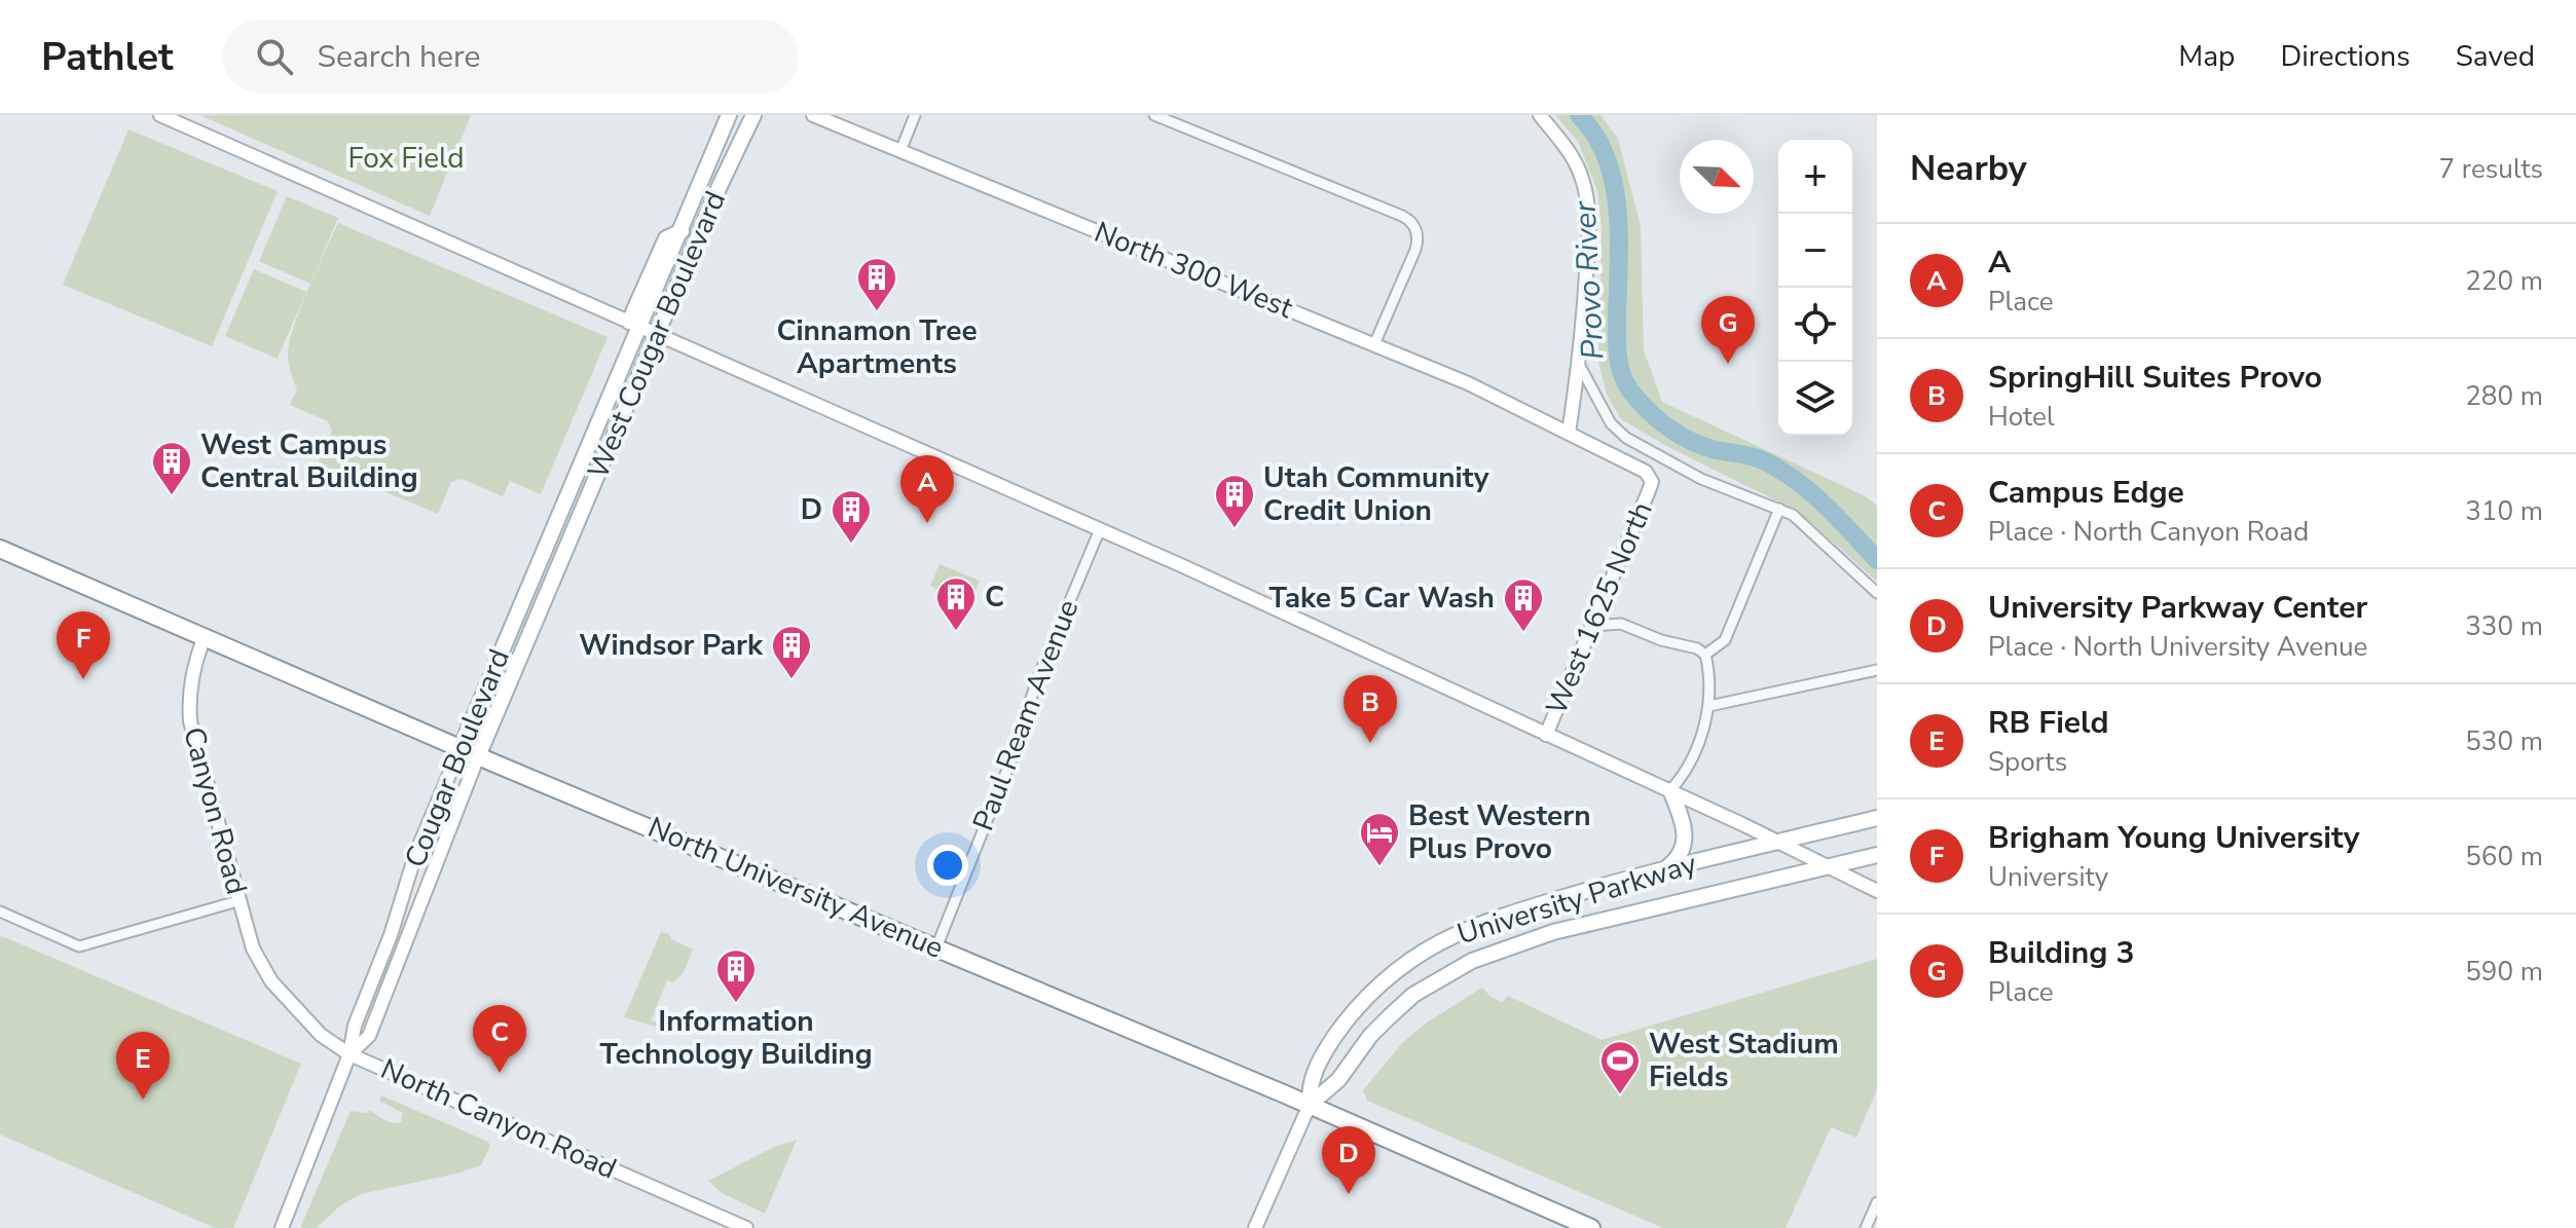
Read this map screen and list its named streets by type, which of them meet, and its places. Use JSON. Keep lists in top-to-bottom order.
{
  "streets": {
    "highway": ["North University Avenue"],
    "main road": [
      "North 300 West",
      "West Cougar Boulevard",
      "West 1625 North",
      "Cougar Boulevard",
      "Canyon Road",
      "University Parkway",
      "North Canyon Road"
    ],
    "street": ["Paul Ream Avenue"]
  },
  "crossings": [
    ["North 300 West", "West 1625 North"],
    ["West Cougar Boulevard", "Cougar Boulevard"],
    ["Paul Ream Avenue", "North University Avenue"],
    ["Cougar Boulevard", "North University Avenue"],
    ["Cougar Boulevard", "North Canyon Road"],
    ["Canyon Road", "North University Avenue"],
    ["Canyon Road", "North Canyon Road"],
    ["North University Avenue", "University Parkway"]
  ],
  "water": ["Provo River"],
  "parks": ["Fox Field"],
  "places": {
    "building": [
      "Cinnamon Tree Apartments",
      "West Campus Central Building",
      "Utah Community Credit Union",
      "D",
      "C",
      "Take 5 Car Wash",
      "Windsor Park",
      "Information Technology Building"
    ],
    "hotel": ["Best Western Plus Provo"],
    "sports": ["West Stadium Fields"]
  },
  "north": "bottom right",
  "page": {
    "header": "Pathlet",
    "search": "Search here",
    "nav": ["Map", "Directions", "Saved"],
    "heading": ["Nearby", "7 results"],
    "map_buttons": ["+", "−"],
    "list": [
      {
        "mark": "A",
        "name": "A",
        "note": "Place",
        "value": "220 m"
      },
      {
        "mark": "B",
        "name": "SpringHill Suites Provo",
        "note": "Hotel",
        "value": "280 m"
      },
      {
        "mark": "C",
        "name": "Campus Edge",
        "note": "Place · North Canyon Road",
        "value": "310 m"
      },
      {
        "mark": "D",
        "name": "University Parkway Center",
        "note": "Place · North University Avenue",
        "value": "330 m"
      },
      {
        "mark": "E",
        "name": "RB Field",
        "note": "Sports",
        "value": "530 m"
      },
      {
        "mark": "F",
        "name": "Brigham Young University",
        "note": "University",
        "value": "560 m"
      },
      {
        "mark": "G",
        "name": "Building 3",
        "note": "Place",
        "value": "590 m"
      }
    ],
    "pins": [
      "G",
      "A",
      "F",
      "B",
      "C",
      "E",
      "D"
    ]
  }
}
